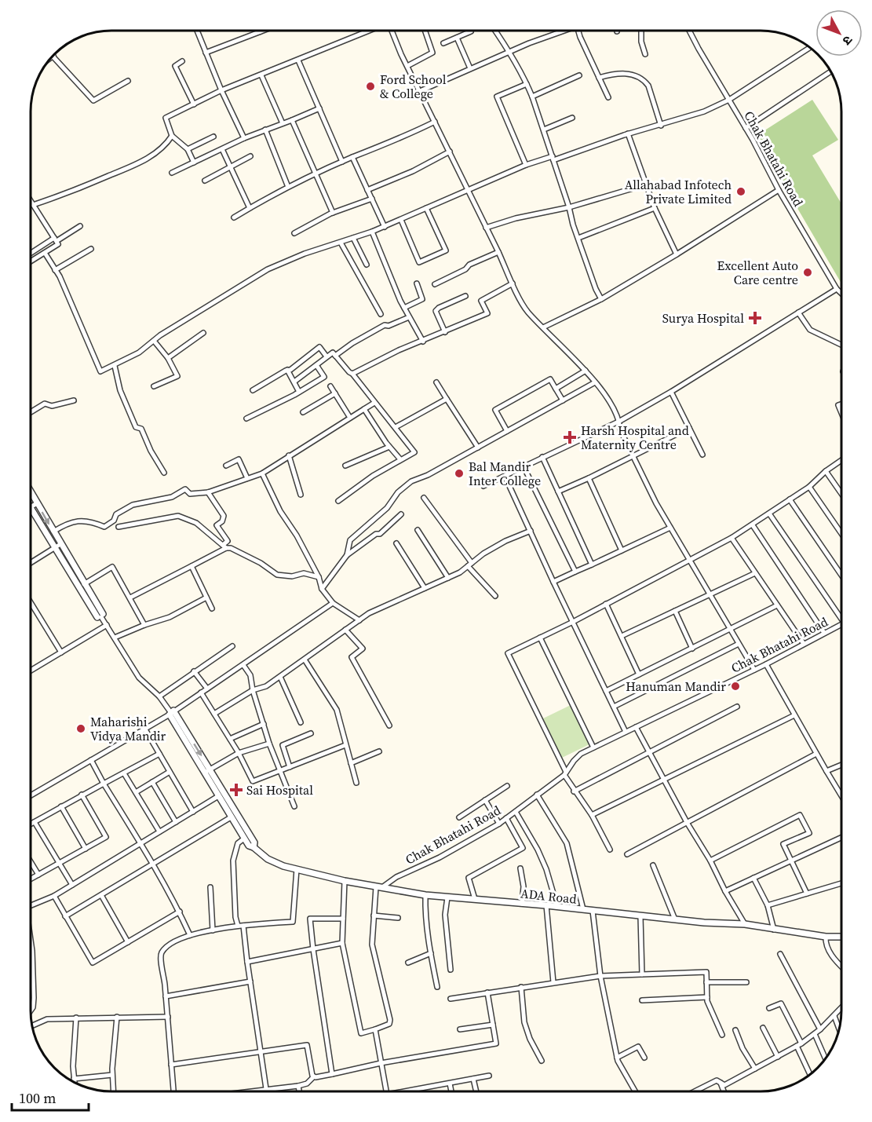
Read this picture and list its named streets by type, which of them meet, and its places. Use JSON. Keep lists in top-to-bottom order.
{
  "streets": {
    "street": ["Chak Bhatahi Road", "ADA Road"]
  },
  "crossings": [
    ["Chak Bhatahi Road", "ADA Road"]
  ],
  "places": {
    "other": [
      "Ford School & College",
      "Allahabad Infotech Private Limited",
      "Excellent Auto Care centre",
      "Bal Mandir Inter College",
      "Hanuman Mandir",
      "Maharishi Vidya Mandir"
    ],
    "health": ["Surya Hospital", "Harsh Hospital and Maternity Centre", "Sai Hospital"]
  },
  "scale_bar": "100 m",
  "north": "bottom right"
}
